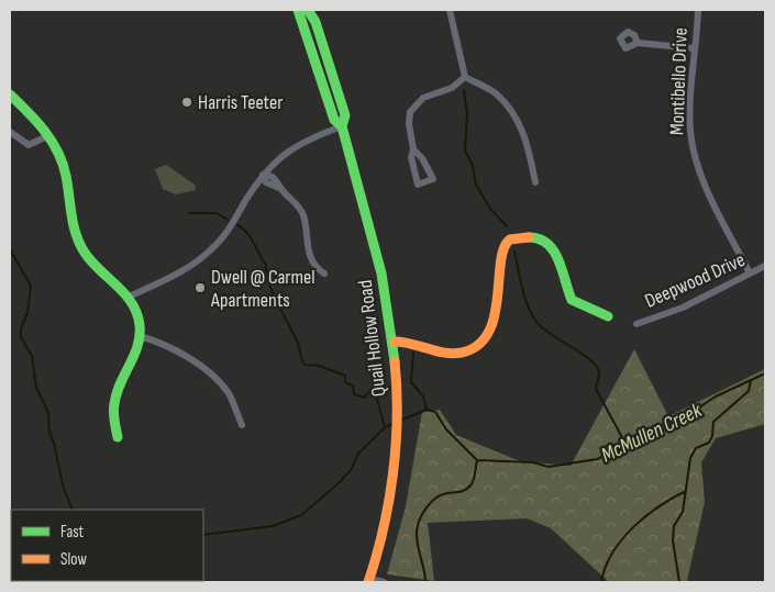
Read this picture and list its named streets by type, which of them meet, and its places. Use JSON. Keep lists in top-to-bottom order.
{
  "streets": {
    "street": ["Montibello Drive", "Deepwood Drive", "Quail Hollow Road"]
  },
  "crossings": [
    ["Montibello Drive", "Deepwood Drive"]
  ],
  "water": ["McMullen Creek"],
  "places": ["Harris Teeter", "Dwell @ Carmel Apartments"],
  "legend": ["Fast", "Slow"]
}
